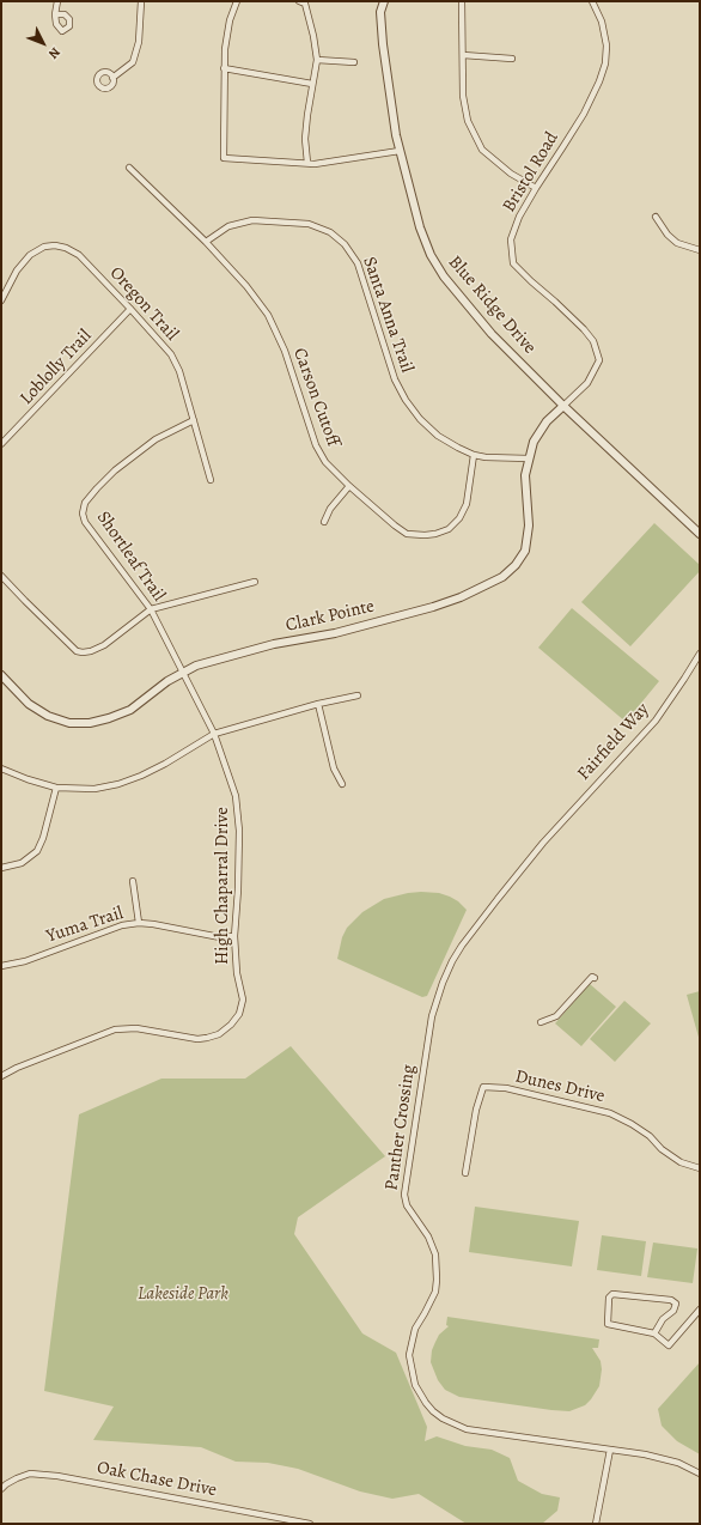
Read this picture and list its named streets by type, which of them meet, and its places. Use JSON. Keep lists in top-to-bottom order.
{
  "streets": {
    "street": [
      "Bristol Road",
      "Oregon Trail",
      "Blue Ridge Drive",
      "Santa Anna Trail",
      "Loblolly Trail",
      "Carson Cutoff",
      "Shortleaf Trail",
      "Clark Pointe",
      "Fairfield Way",
      "High Chaparral Drive",
      "Yuma Trail",
      "Dunes Drive",
      "Panther Crossing",
      "Oak Chase Drive"
    ]
  },
  "crossings": [
    ["Bristol Road", "Blue Ridge Drive"],
    ["Bristol Road", "Clark Pointe"],
    ["Oregon Trail", "Loblolly Trail"],
    ["Oregon Trail", "Shortleaf Trail"],
    ["Blue Ridge Drive", "Clark Pointe"],
    ["Santa Anna Trail", "Carson Cutoff"],
    ["Santa Anna Trail", "Clark Pointe"],
    ["Shortleaf Trail", "Clark Pointe"],
    ["Shortleaf Trail", "High Chaparral Drive"],
    ["Clark Pointe", "High Chaparral Drive"],
    ["Fairfield Way", "Panther Crossing"],
    ["High Chaparral Drive", "Yuma Trail"]
  ],
  "parks": ["Lakeside Park"],
  "north": "bottom right"
}
